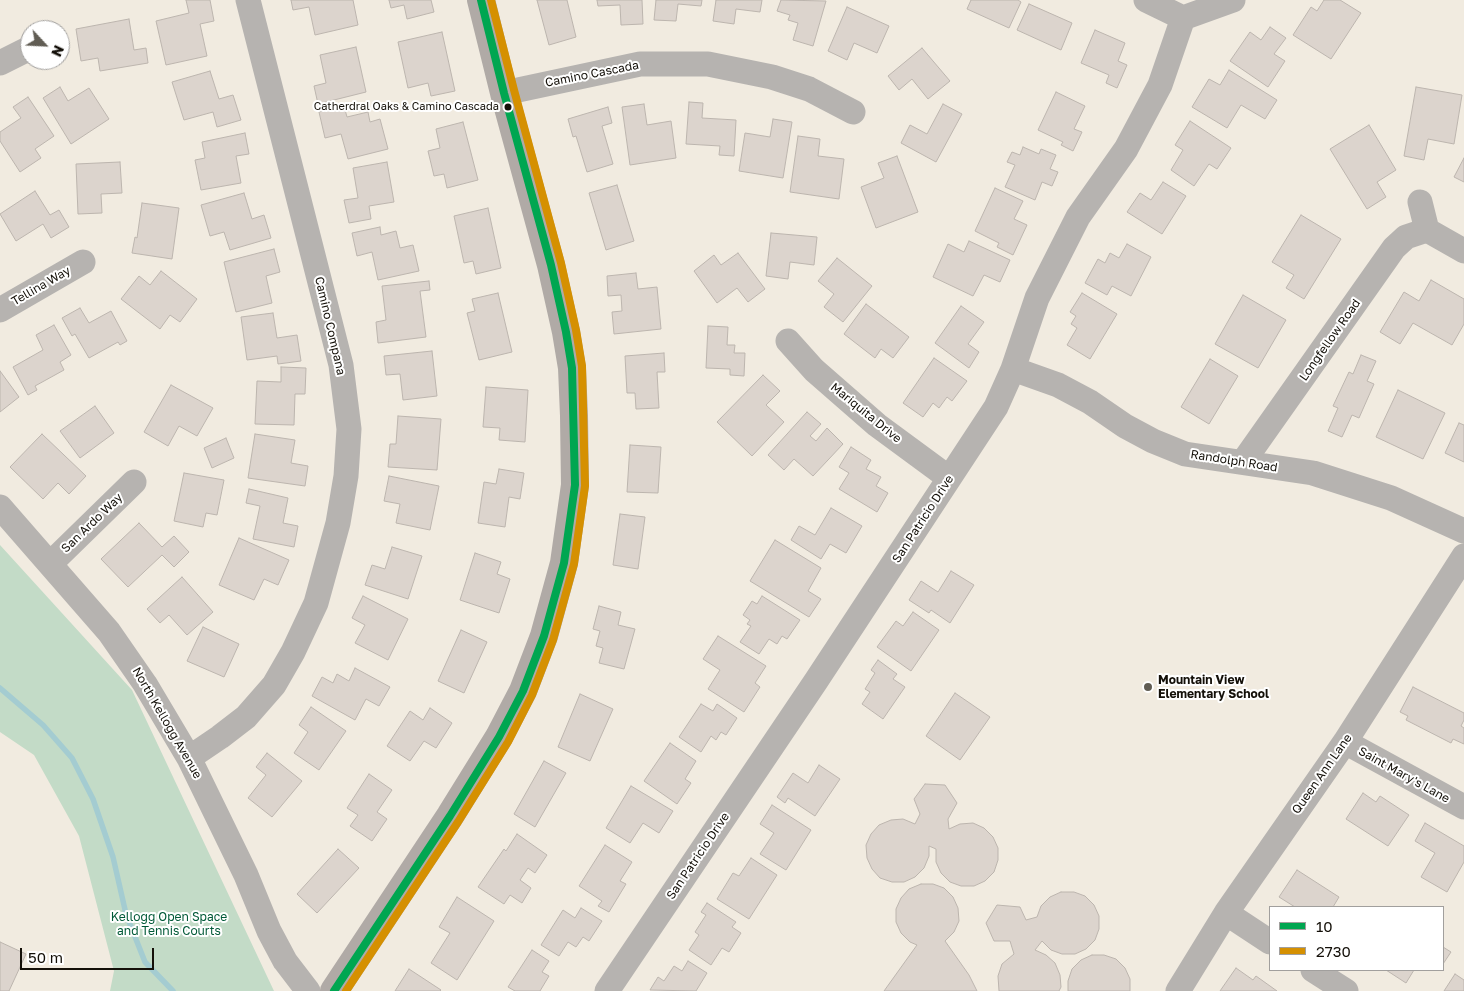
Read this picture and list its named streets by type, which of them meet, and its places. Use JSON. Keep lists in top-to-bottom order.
{
  "streets": {
    "street": [
      "Camino Cascada",
      "Tellina Way",
      "Camino Compana",
      "Longfellow Road",
      "Mariquita Drive",
      "Randolph Road",
      "San Patricio Drive",
      "San Ardo Way",
      "North Kellogg Avenue",
      "Queen Ann Lane",
      "Saint Mary's Lane"
    ]
  },
  "crossings": [
    ["Camino Compana", "North Kellogg Avenue"],
    ["Longfellow Road", "Randolph Road"],
    ["Mariquita Drive", "San Patricio Drive"],
    ["Randolph Road", "San Patricio Drive"],
    ["San Ardo Way", "North Kellogg Avenue"],
    ["Queen Ann Lane", "Saint Mary's Lane"]
  ],
  "parks": ["Kellogg Open Space and Tennis Courts"],
  "places": ["Catherdral Oaks & Camino Cascada", "Mountain View Elementary School"],
  "lines": ["transit line 10", "transit line 2730"],
  "legend": ["10", "2730"],
  "scale_bar": "50 m",
  "north": "bottom right"
}
